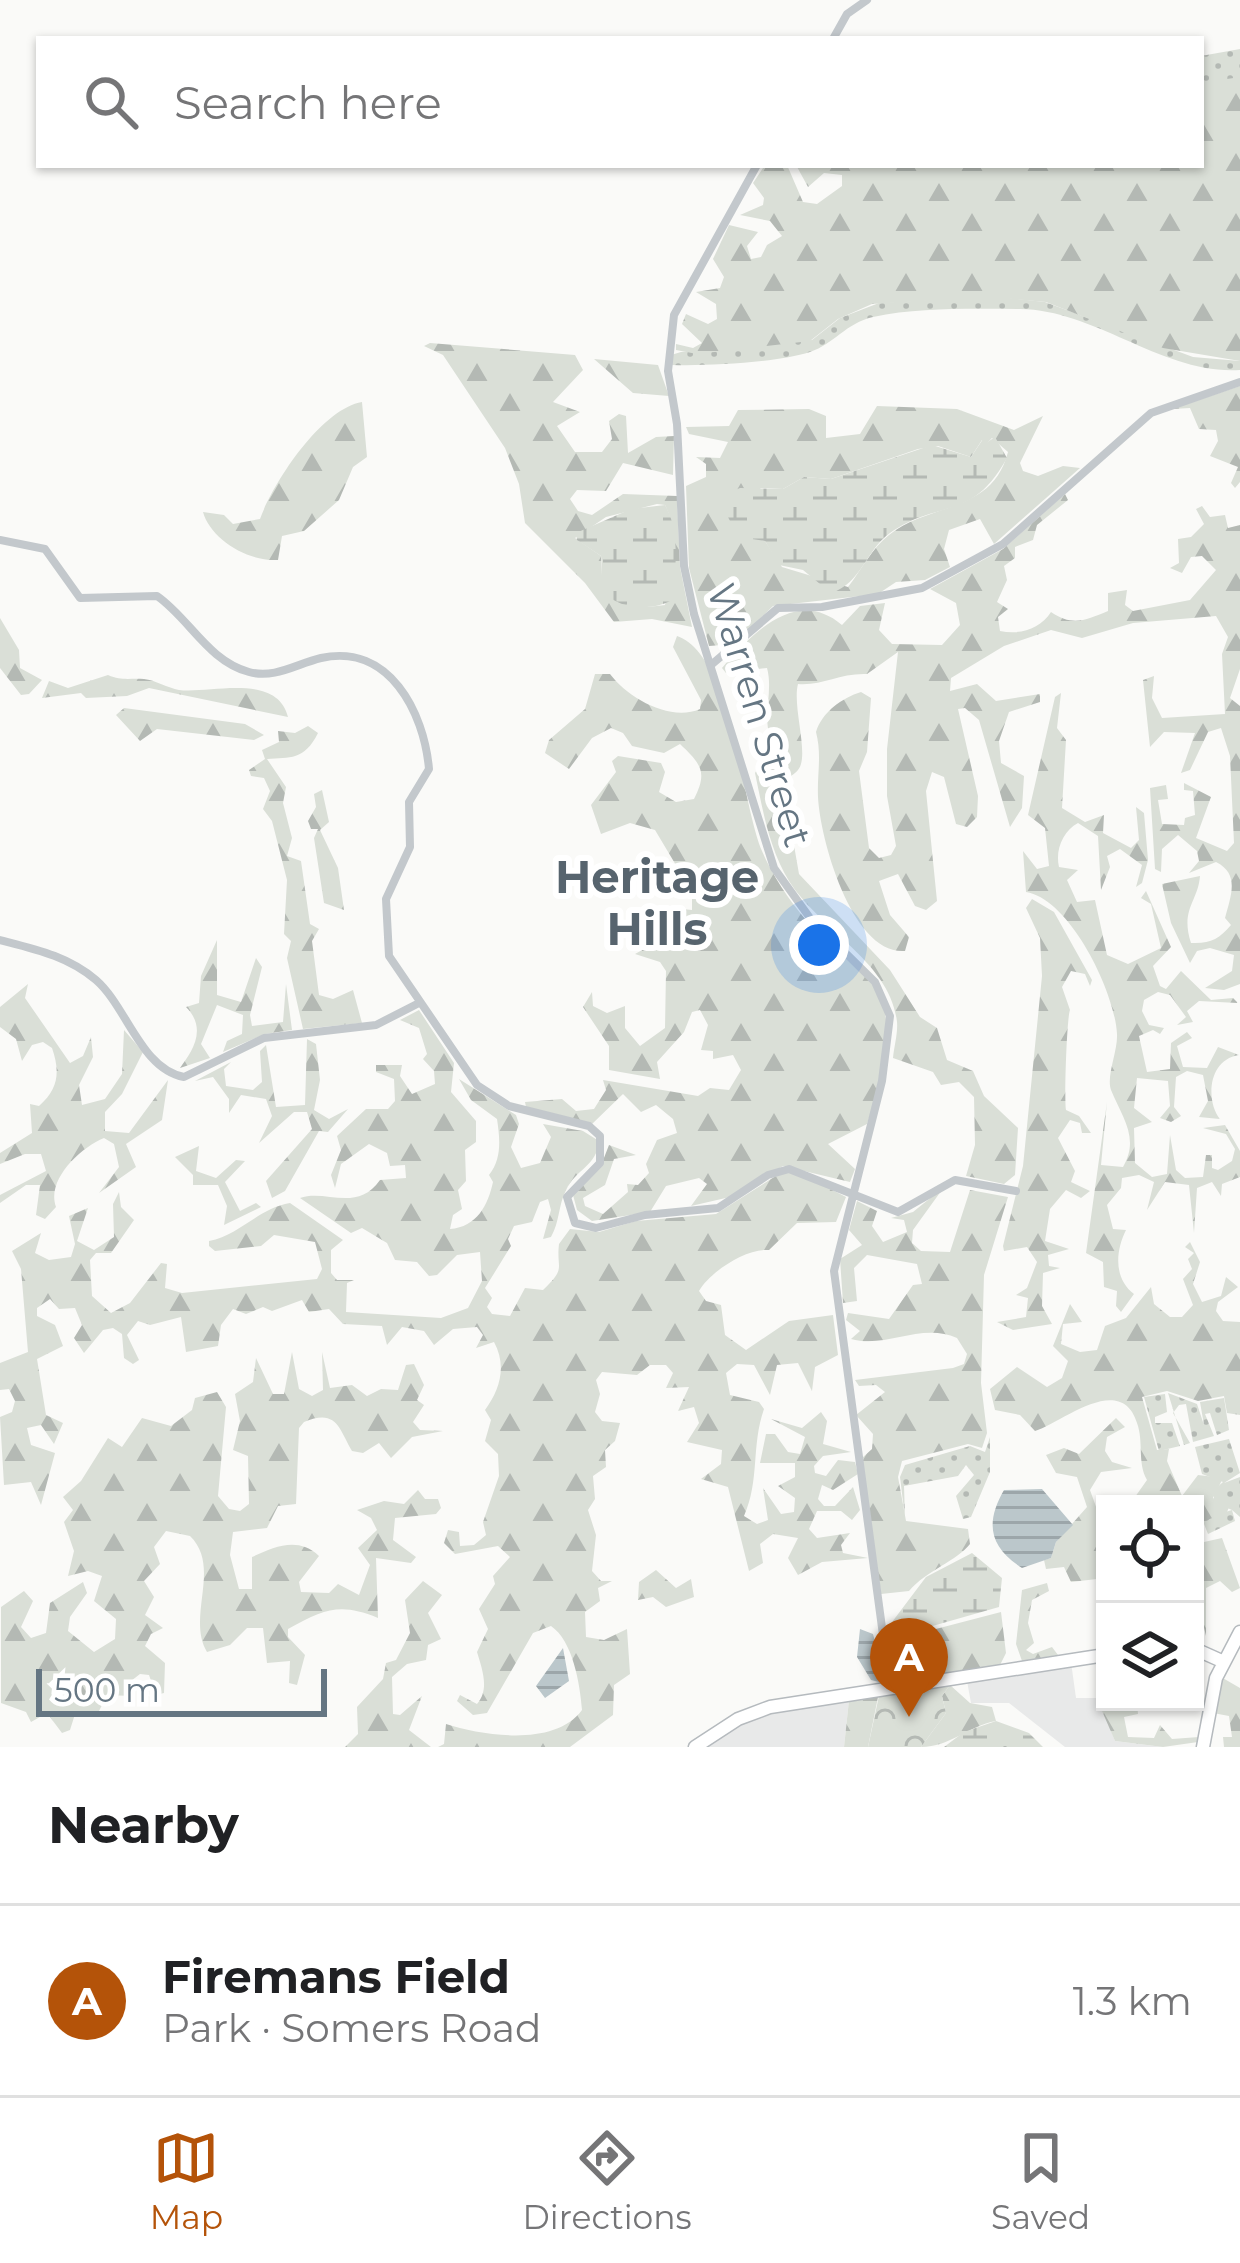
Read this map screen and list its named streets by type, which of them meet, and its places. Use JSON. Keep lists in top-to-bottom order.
{
  "streets": {
    "street": ["Warren Street"]
  },
  "districts": ["Heritage Hills"],
  "scale_bar": "500 m",
  "page": {
    "search": "Search here",
    "pins": "A",
    "scale": "500 m",
    "heading": "Nearby",
    "list": [
      {
        "mark": "A",
        "name": "Firemans Field",
        "note": "Park · Somers Road",
        "value": "1.3 km"
      }
    ],
    "nav": ["Map", "Directions", "Saved"]
  }
}
